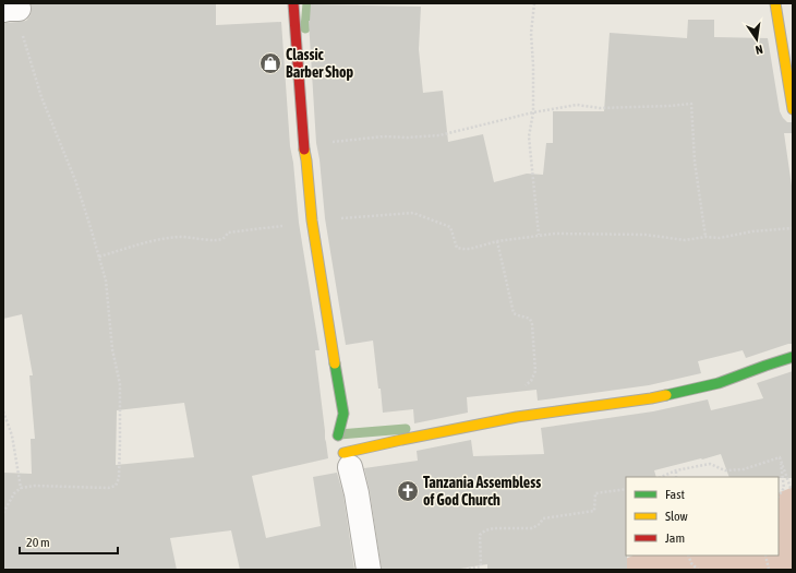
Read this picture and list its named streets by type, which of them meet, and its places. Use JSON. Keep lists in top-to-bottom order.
{
  "places": {
    "shop": ["Classic Barber Shop"],
    "church": ["Tanzania Assembless of God Church"]
  },
  "legend": ["Fast", "Slow", "Jam"],
  "scale_bar": "20 m",
  "north": "bottom"
}
